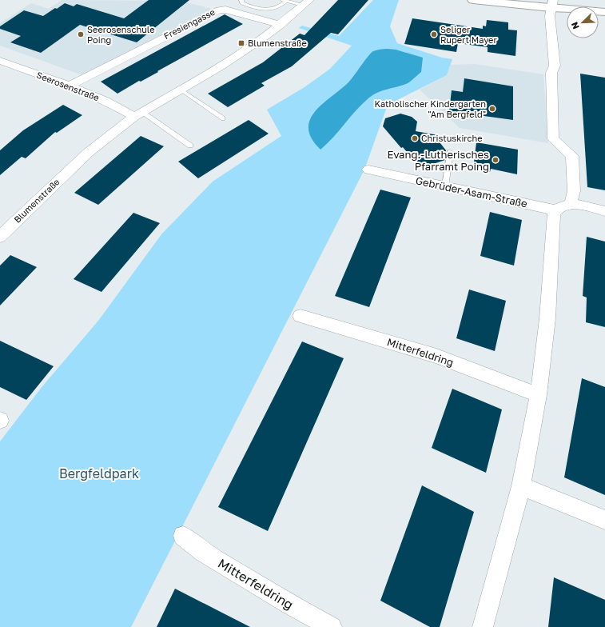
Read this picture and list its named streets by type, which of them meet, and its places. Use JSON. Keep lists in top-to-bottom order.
{
  "streets": {
    "street": [
      "Fresiengasse",
      "Seerosenstraße",
      "Gebrüder-Asam-Straße",
      "Blumenstraße",
      "Mitterfeldring"
    ]
  },
  "crossings": [
    ["Fresiengasse", "Seerosenstraße"],
    ["Fresiengasse", "Blumenstraße"],
    ["Seerosenstraße", "Blumenstraße"]
  ],
  "parks": ["Bergfeldpark"],
  "places": {
    "other": [
      "Seerosenschule Poing",
      "Seliger Rupert Mayer",
      "Katholischer Kindergarten \"Am Bergfeld\"",
      "Christuskirche",
      "Evang.-Lutherisches Pfarramt Poing"
    ],
    "transit": ["Blumenstraße"]
  },
  "north": "bottom left"
}
